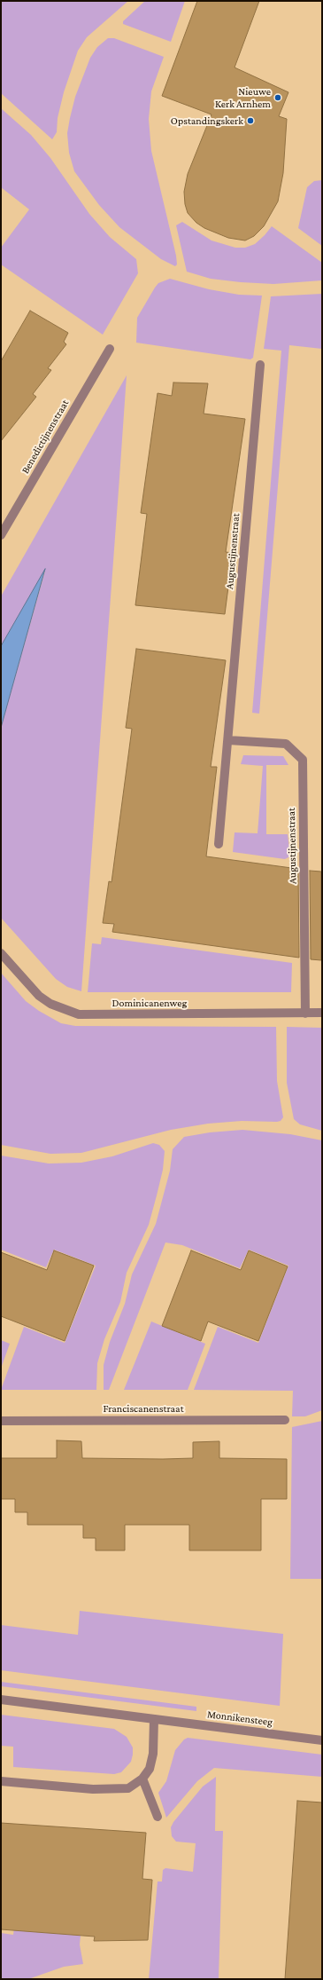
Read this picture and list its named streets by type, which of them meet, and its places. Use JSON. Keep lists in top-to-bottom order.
{
  "streets": {
    "street": [
      "Benedictijnenstraat",
      "Augustijnenstraat",
      "Dominicanenweg",
      "Franciscanenstraat",
      "Monnikensteeg"
    ]
  },
  "crossings": [
    ["Augustijnenstraat", "Dominicanenweg"]
  ],
  "places": ["Nieuwe Kerk Arnhem", "Opstandingskerk"]
}
